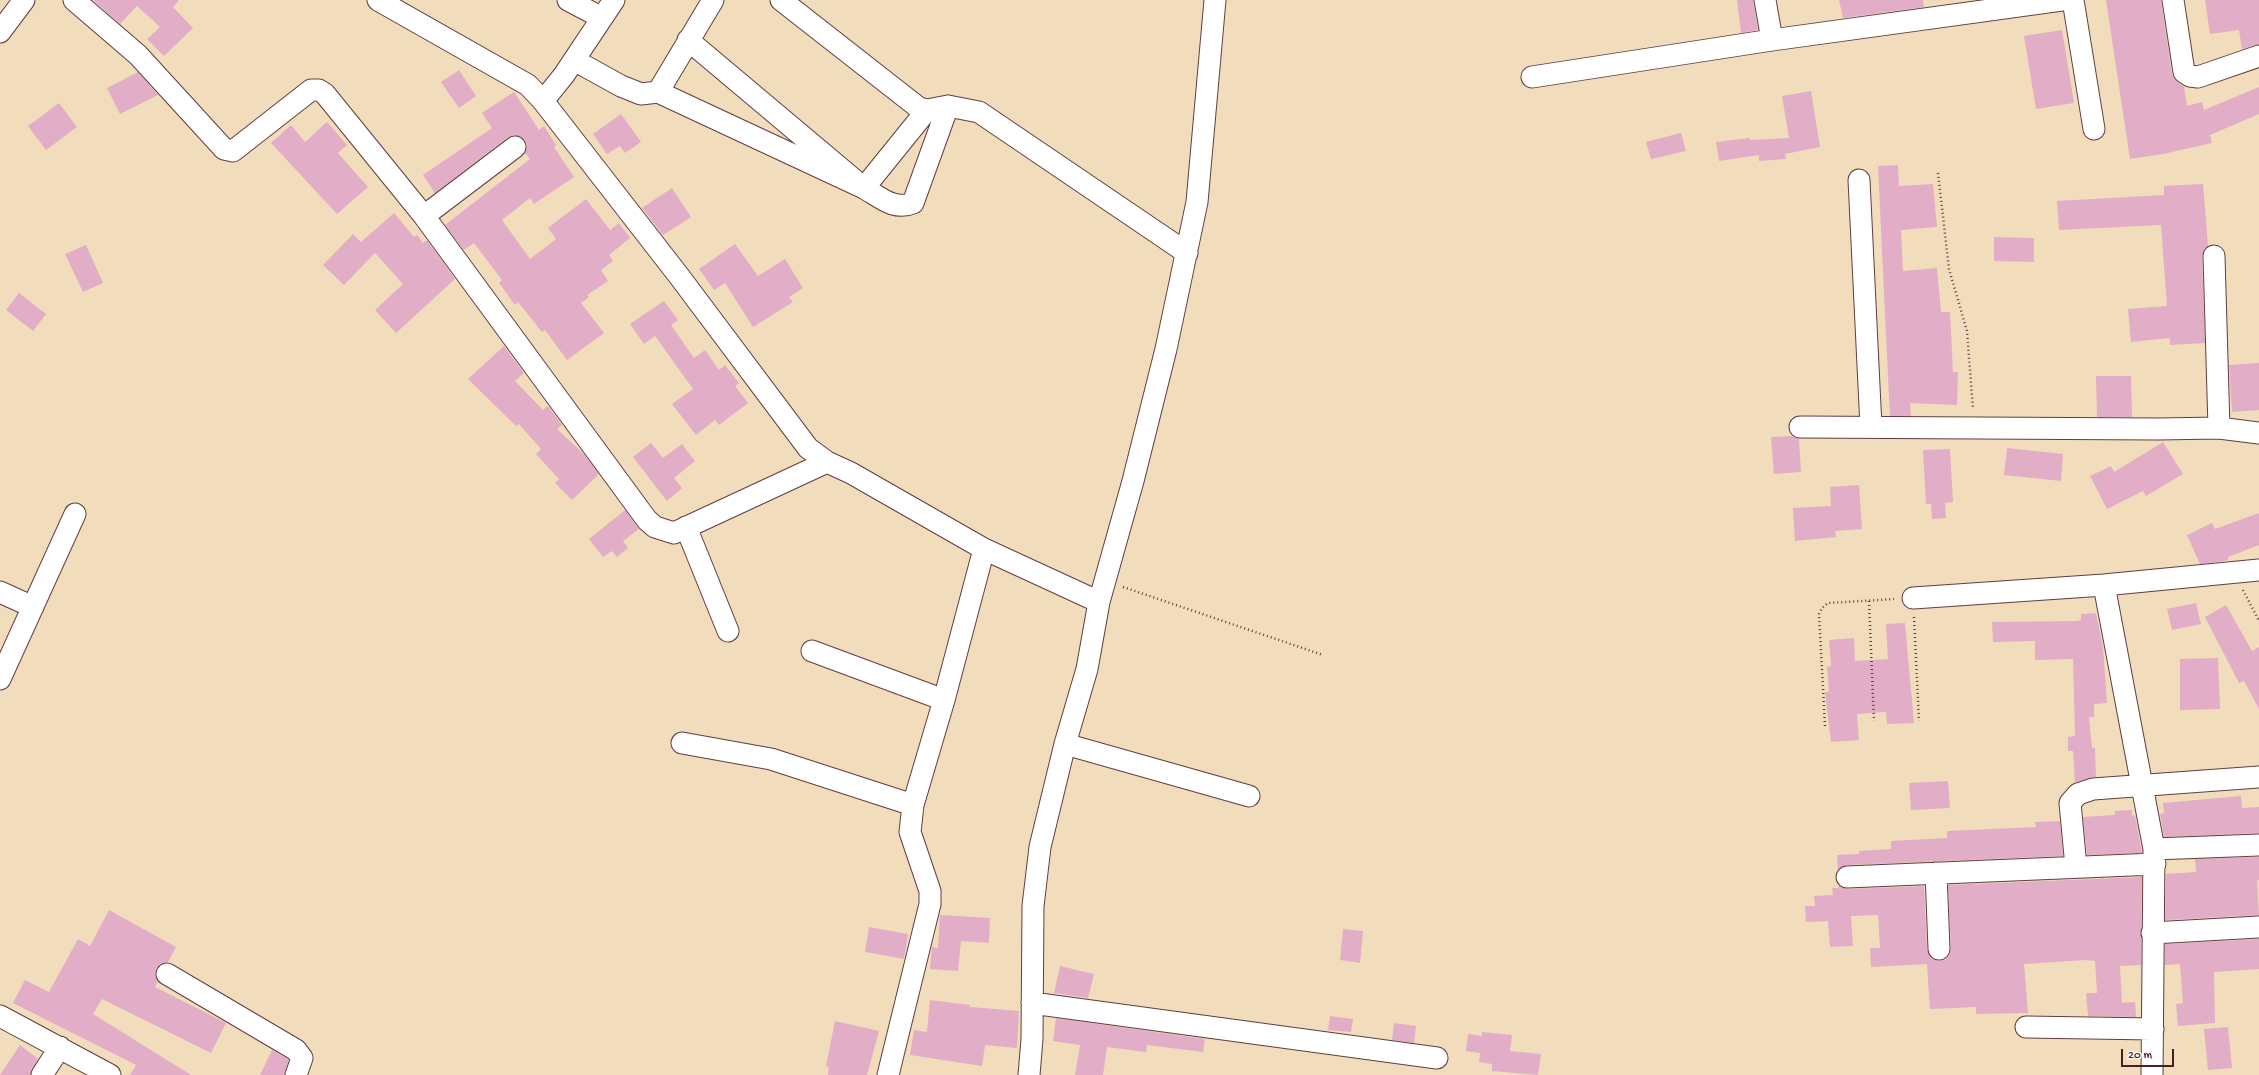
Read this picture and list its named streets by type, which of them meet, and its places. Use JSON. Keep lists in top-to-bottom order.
{
  "scale_bar": "20 m"
}
